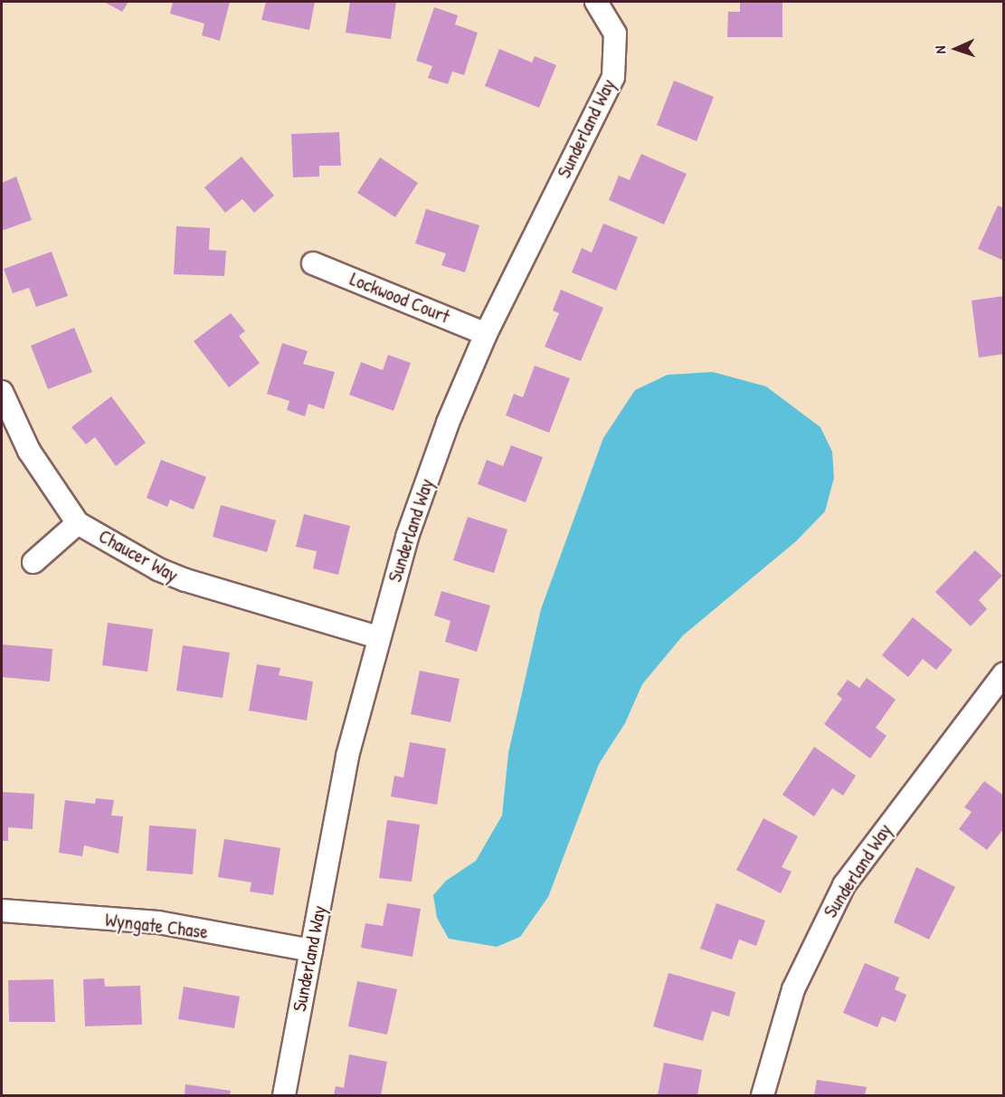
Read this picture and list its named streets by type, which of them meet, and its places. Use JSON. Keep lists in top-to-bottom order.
{
  "streets": {
    "street": [
      "Sunderland Way",
      "Lockwood Court",
      "Chaucer Way",
      "Wyngate Chase"
    ]
  },
  "crossings": [
    ["Sunderland Way", "Lockwood Court"],
    ["Sunderland Way", "Chaucer Way"],
    ["Sunderland Way", "Wyngate Chase"]
  ],
  "north": "left"
}
